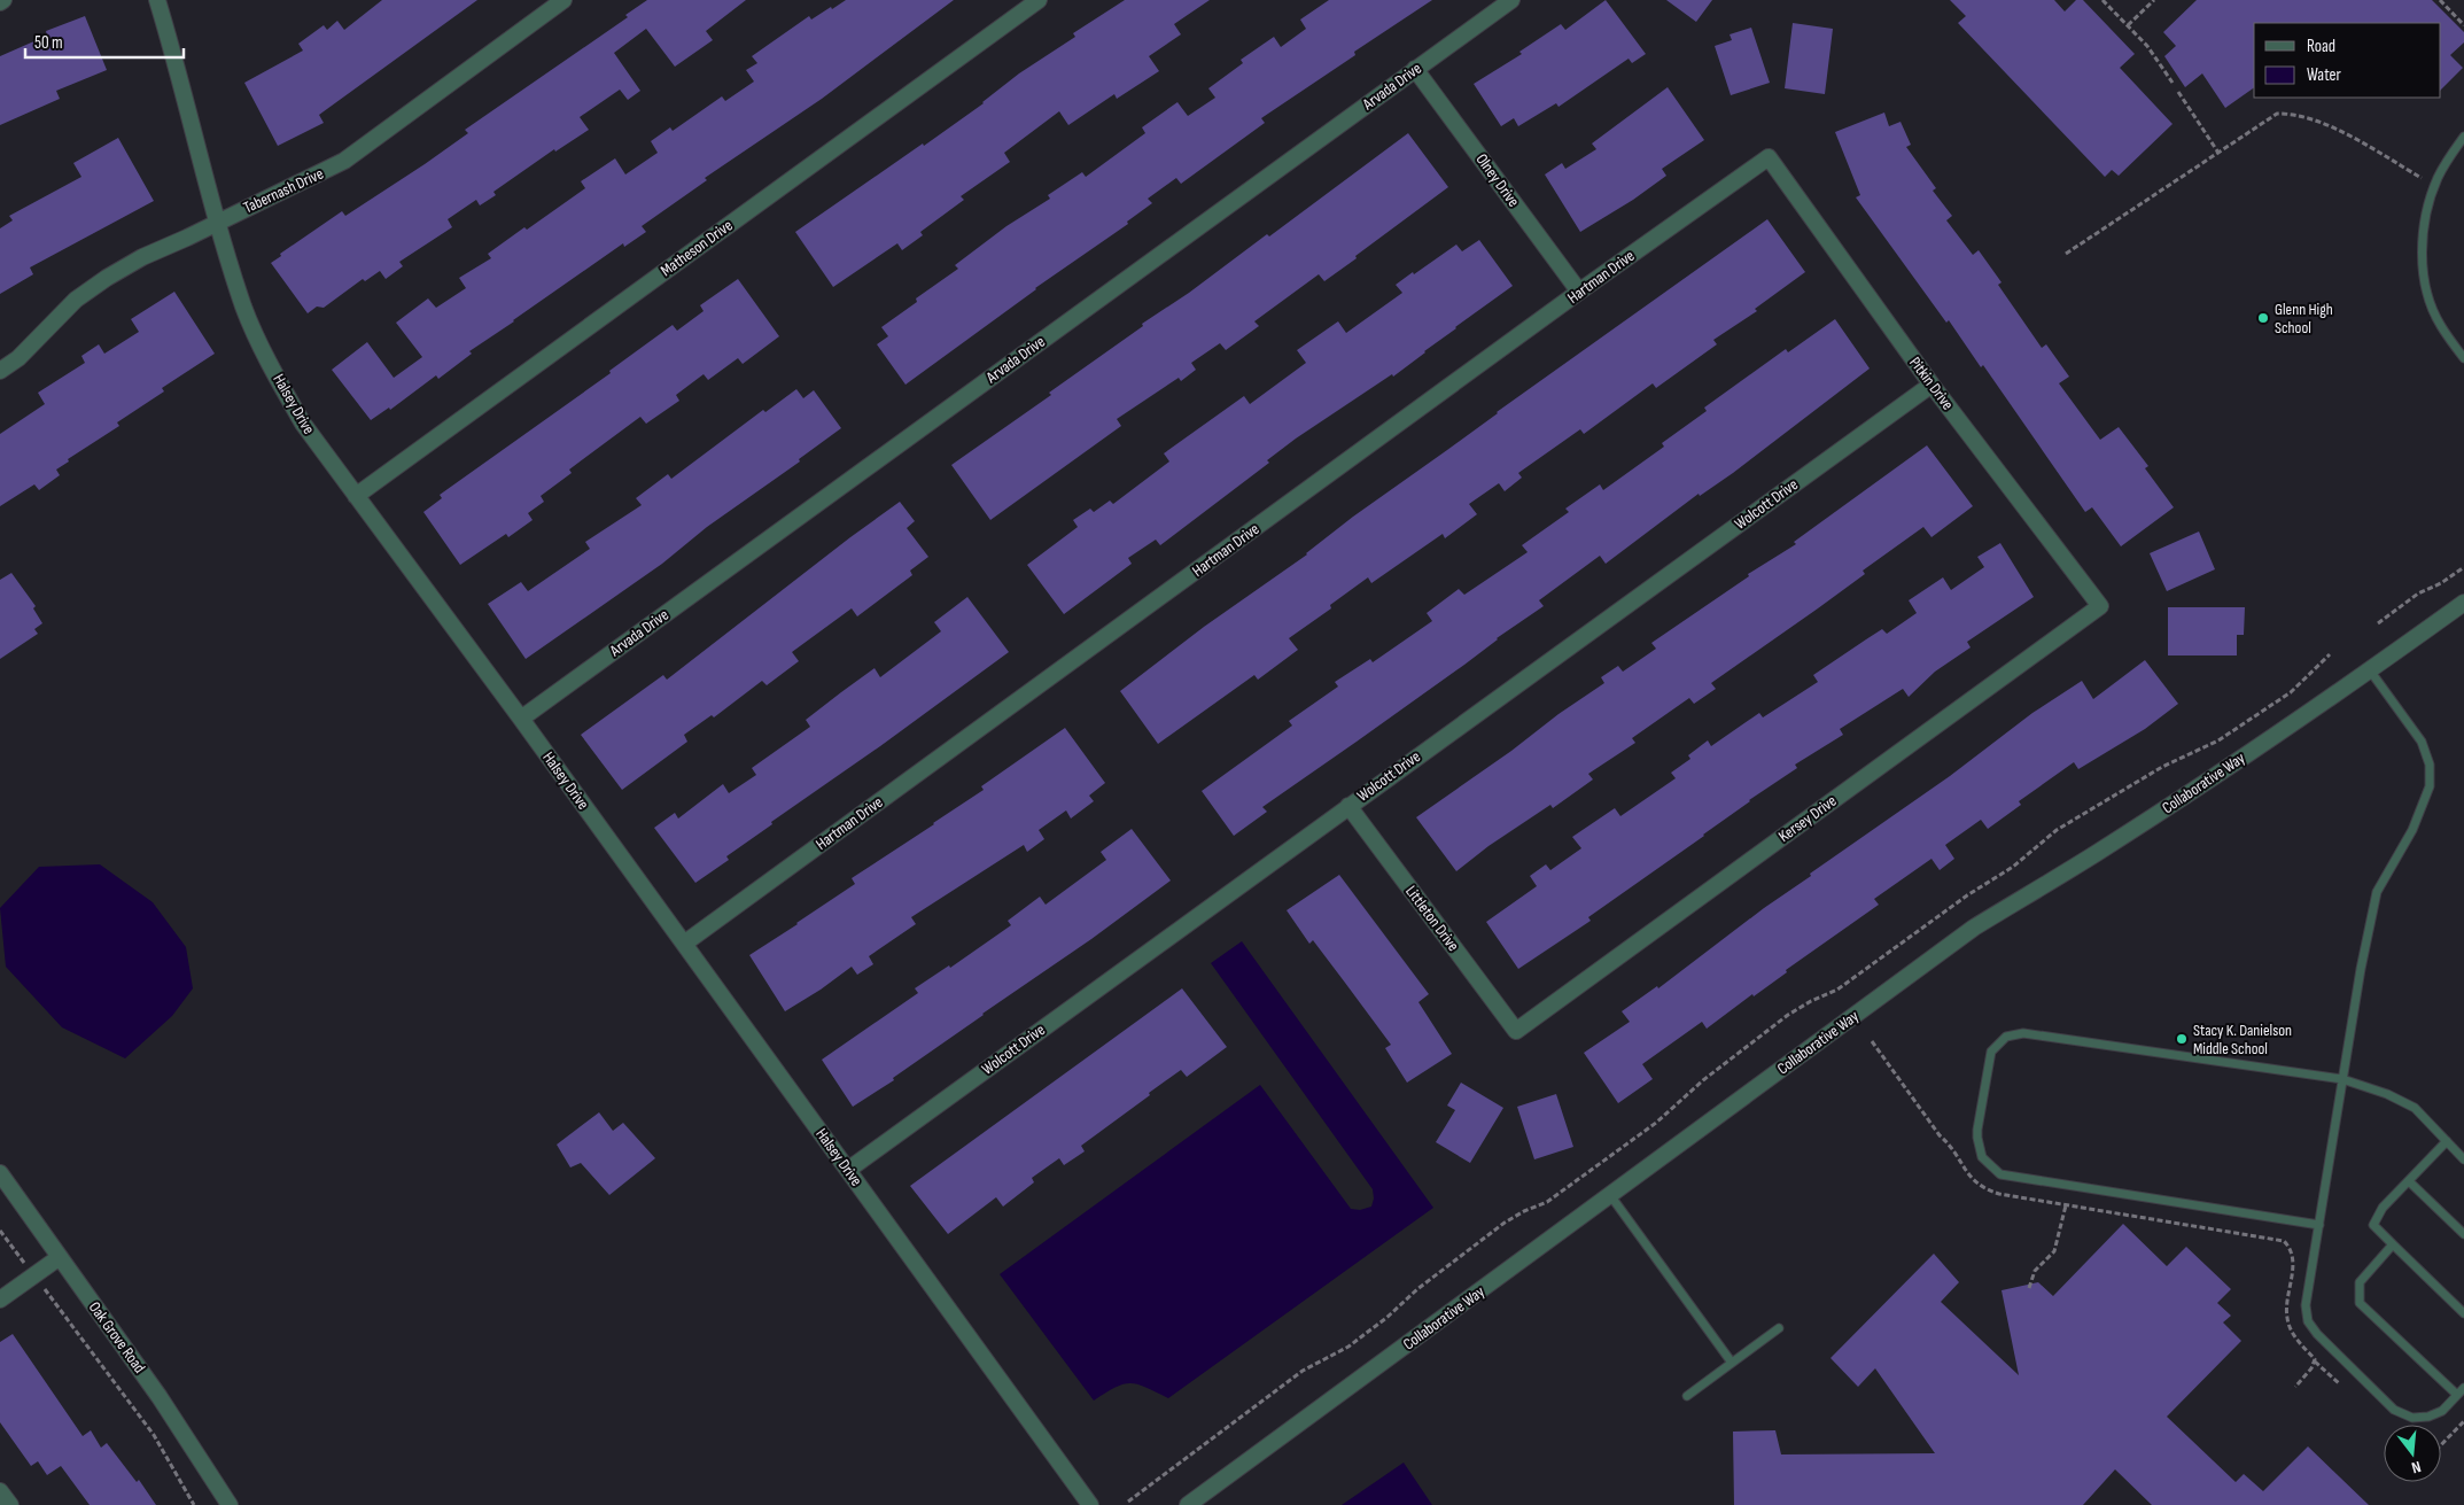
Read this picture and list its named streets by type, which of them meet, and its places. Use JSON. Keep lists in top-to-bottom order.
{
  "streets": {
    "street": [
      "Arvada Drive",
      "Olney Drive",
      "Tabernash Drive",
      "Matheson Drive",
      "Hartman Drive",
      "Pitkin Drive",
      "Halsey Drive",
      "Wolcott Drive",
      "Collaborative Way",
      "Kersey Drive",
      "Littleton Drive",
      "Oak Grove Road"
    ]
  },
  "crossings": [
    ["Arvada Drive", "Olney Drive"],
    ["Arvada Drive", "Halsey Drive"],
    ["Olney Drive", "Hartman Drive"],
    ["Tabernash Drive", "Halsey Drive"],
    ["Matheson Drive", "Halsey Drive"],
    ["Hartman Drive", "Pitkin Drive"],
    ["Hartman Drive", "Halsey Drive"],
    ["Pitkin Drive", "Wolcott Drive"],
    ["Pitkin Drive", "Kersey Drive"],
    ["Halsey Drive", "Wolcott Drive"],
    ["Wolcott Drive", "Littleton Drive"],
    ["Kersey Drive", "Littleton Drive"]
  ],
  "places": ["Glenn High School", "Stacy K. Danielson Middle School"],
  "legend": ["Road", "Water"],
  "scale_bar": "50 m",
  "north": "bottom"
}
